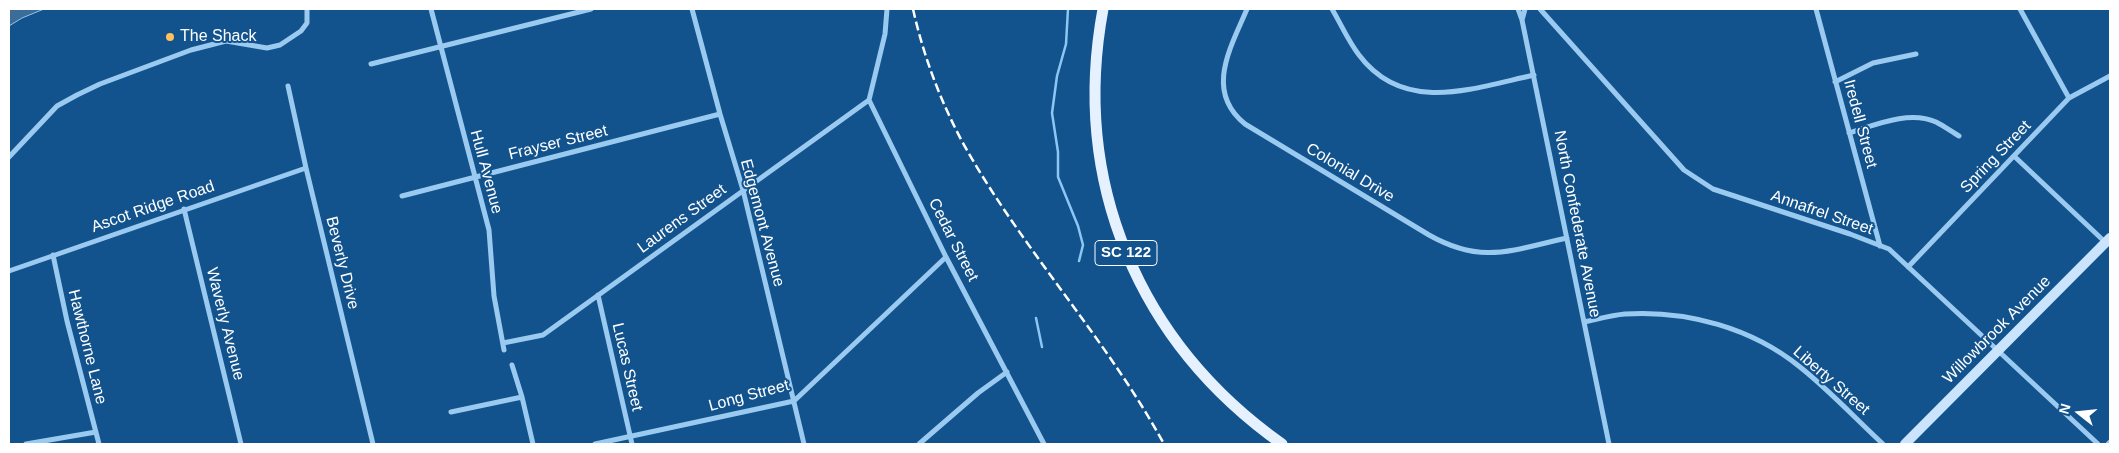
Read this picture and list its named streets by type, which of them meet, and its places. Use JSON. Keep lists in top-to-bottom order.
{
  "streets": {
    "main road": ["SC 122"],
    "street": [
      "Iredell Street",
      "Frayser Street",
      "Spring Street",
      "Hull Avenue",
      "Colonial Drive",
      "Ascot Ridge Road",
      "Annafrel Street",
      "Laurens Street",
      "Edgemont Avenue",
      "North Confederate Avenue",
      "Cedar Street",
      "Beverly Drive",
      "Waverly Avenue",
      "Willowbrook Avenue",
      "Hawthorne Lane",
      "Lucas Street",
      "Liberty Street",
      "Long Street"
    ]
  },
  "crossings": [
    ["Iredell Street", "Annafrel Street"],
    ["Frayser Street", "Hull Avenue"],
    ["Frayser Street", "Edgemont Avenue"],
    ["Spring Street", "Annafrel Street"],
    ["Hull Avenue", "Laurens Street"],
    ["Colonial Drive", "North Confederate Avenue"],
    ["Ascot Ridge Road", "Beverly Drive"],
    ["Ascot Ridge Road", "Waverly Avenue"],
    ["Ascot Ridge Road", "Hawthorne Lane"],
    ["Annafrel Street", "Willowbrook Avenue"],
    ["Laurens Street", "Edgemont Avenue"],
    ["Laurens Street", "Cedar Street"],
    ["Laurens Street", "Lucas Street"],
    ["Edgemont Avenue", "Long Street"],
    ["North Confederate Avenue", "Liberty Street"],
    ["Cedar Street", "Long Street"],
    ["Lucas Street", "Long Street"]
  ],
  "places": ["The Shack"],
  "north": "left"
}
